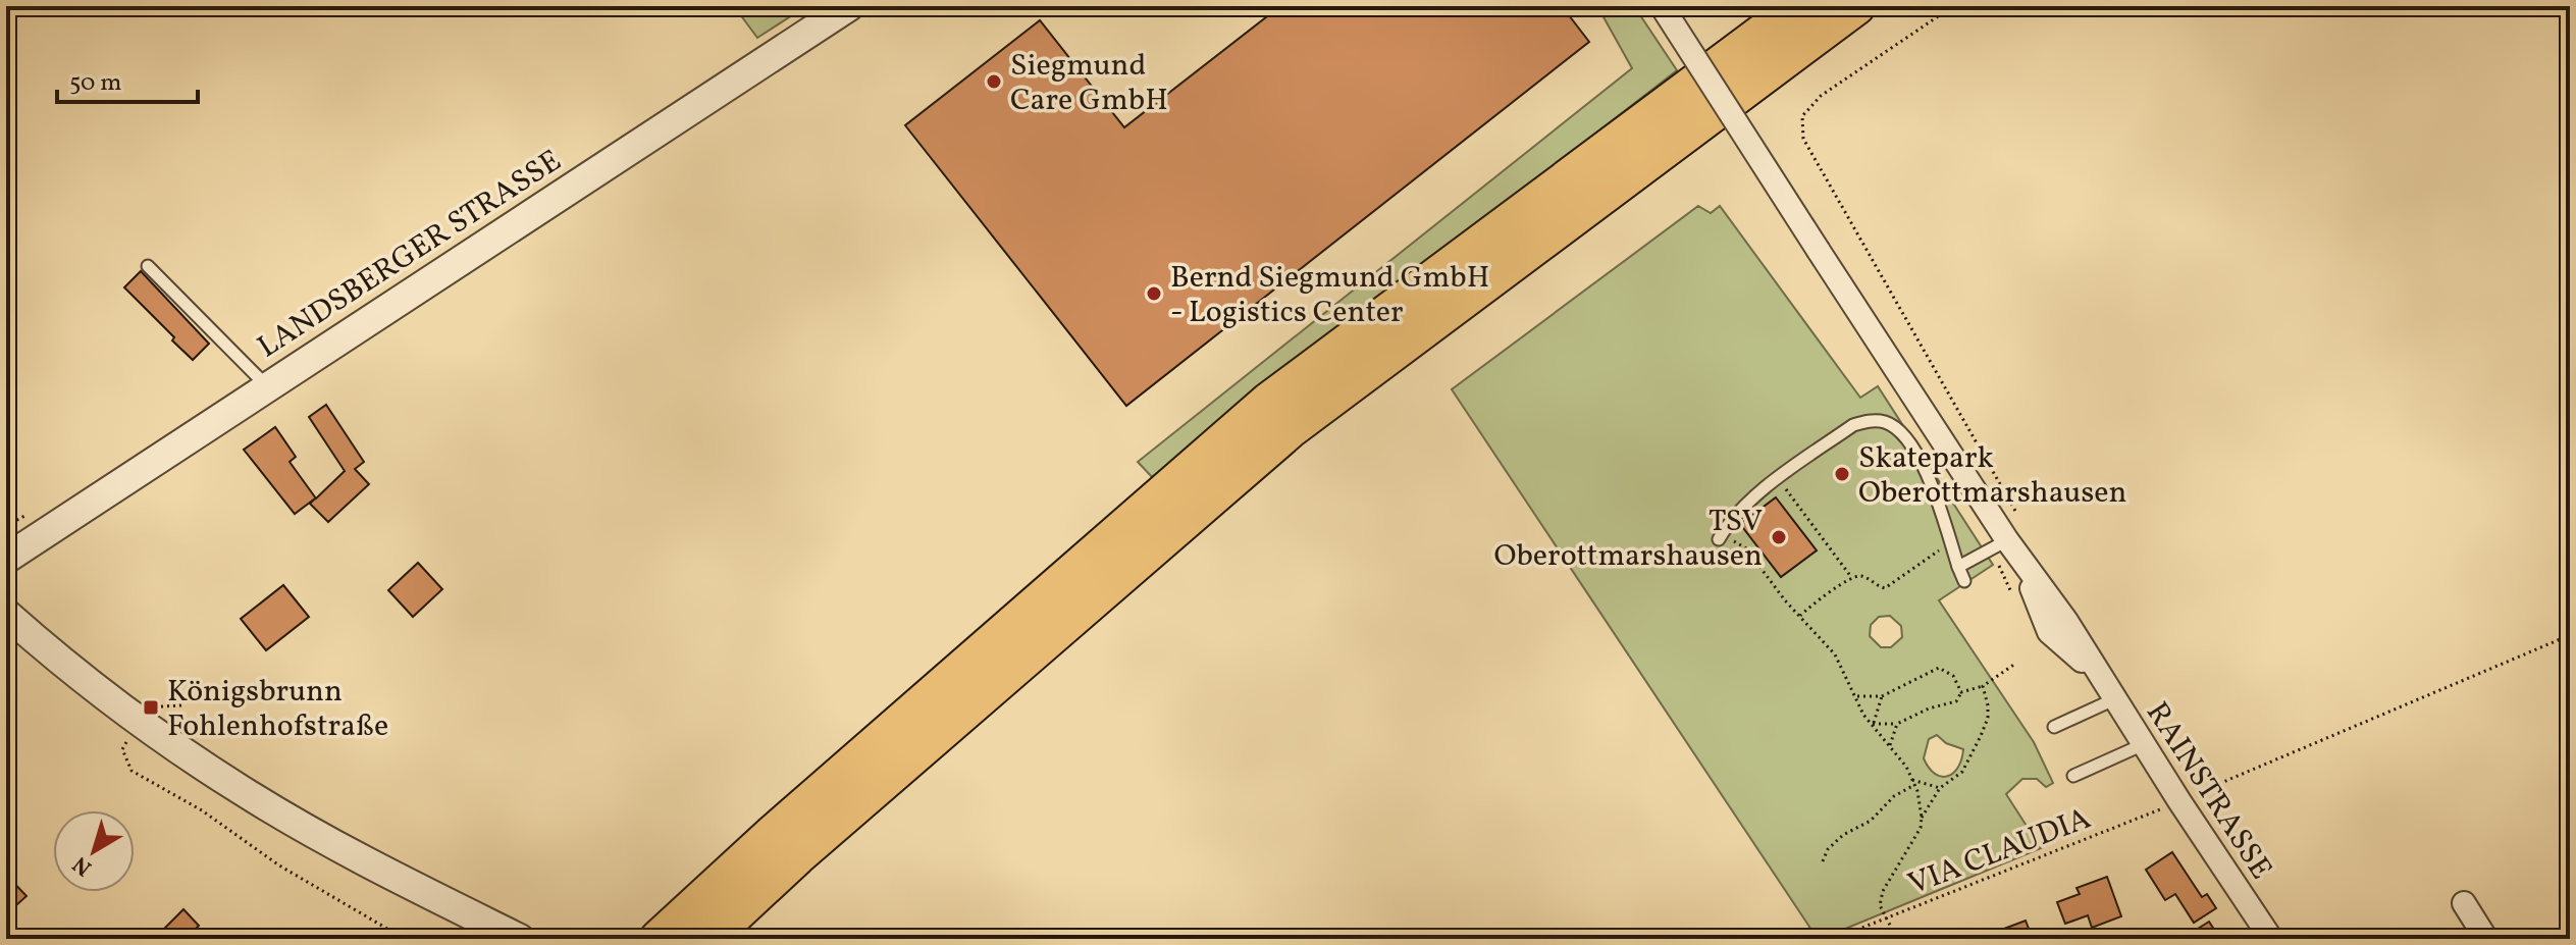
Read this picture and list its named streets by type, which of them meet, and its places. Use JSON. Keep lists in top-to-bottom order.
{
  "streets": {
    "street": ["LANDSBERGER STRASSE", "RAINSTRASSE"],
    "path": ["VIA CLAUDIA"]
  },
  "crossings": [
    ["RAINSTRASSE", "VIA CLAUDIA"]
  ],
  "places": {
    "other": [
      "Siegmund Care GmbH",
      "Bernd Siegmund GmbH - Logistics Center",
      "Skatepark Oberottmarshausen",
      "TSV Oberottmarshausen"
    ],
    "transit": ["Königsbrunn Fohlenhofstraße"]
  },
  "scale_bar": "50 m",
  "north": "bottom left"
}
